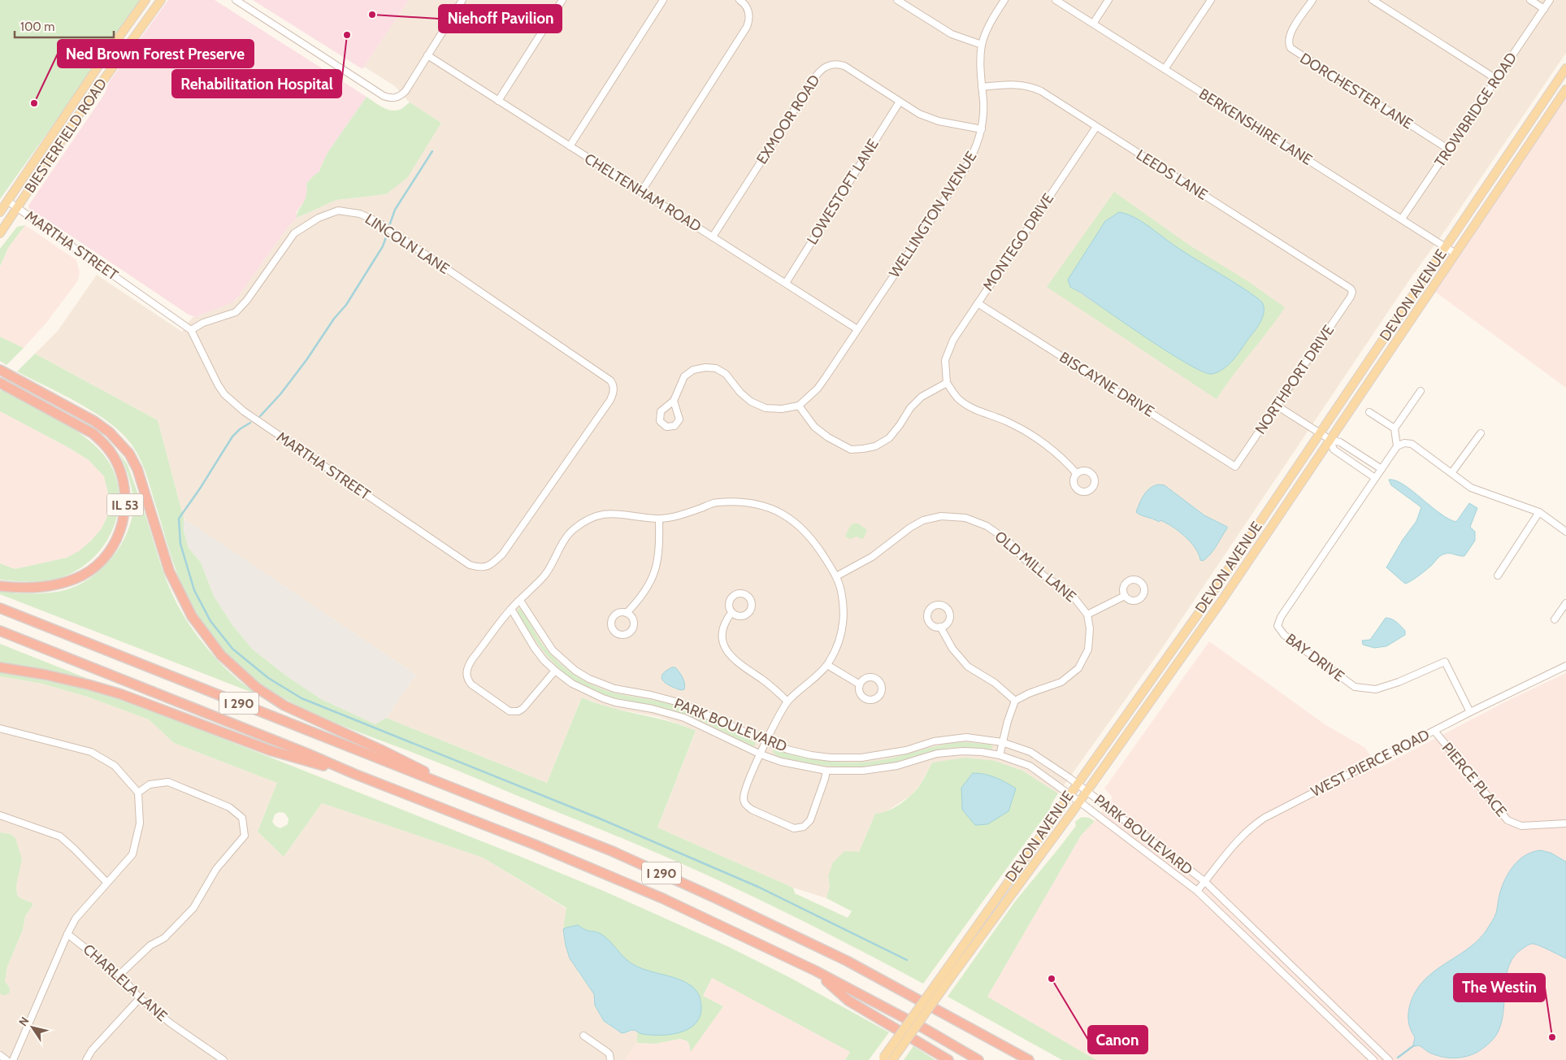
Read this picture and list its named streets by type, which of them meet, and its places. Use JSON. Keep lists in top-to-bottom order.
{
  "streets": {
    "highway": ["IL 53", "I 290"],
    "main road": ["BIESTERFIELD ROAD", "DEVON AVENUE"],
    "street": [
      "DORCHESTER LANE",
      "TROWBRIDGE ROAD",
      "EXMOOR ROAD",
      "BERKENSHIRE LANE",
      "LEEDS LANE",
      "LOWESTOFT LANE",
      "CHELTENHAM ROAD",
      "WELLINGTON AVENUE",
      "MONTEGO DRIVE",
      "LINCOLN LANE",
      "MARTHA STREET",
      "NORTHPORT DRIVE",
      "BISCAYNE DRIVE",
      "OLD MILL LANE",
      "BAY DRIVE",
      "PARK BOULEVARD",
      "WEST PIERCE ROAD",
      "PIERCE PLACE",
      "CHARLELA LANE"
    ]
  },
  "crossings": [
    ["DORCHESTER LANE", "TROWBRIDGE ROAD"],
    ["TROWBRIDGE ROAD", "BERKENSHIRE LANE"],
    ["EXMOOR ROAD", "LOWESTOFT LANE"],
    ["EXMOOR ROAD", "CHELTENHAM ROAD"],
    ["EXMOOR ROAD", "WELLINGTON AVENUE"],
    ["BERKENSHIRE LANE", "DEVON AVENUE"],
    ["BIESTERFIELD ROAD", "MARTHA STREET"],
    ["LEEDS LANE", "WELLINGTON AVENUE"],
    ["LEEDS LANE", "MONTEGO DRIVE"],
    ["LEEDS LANE", "NORTHPORT DRIVE"],
    ["LOWESTOFT LANE", "CHELTENHAM ROAD"],
    ["CHELTENHAM ROAD", "WELLINGTON AVENUE"],
    ["MONTEGO DRIVE", "BISCAYNE DRIVE"],
    ["LINCOLN LANE", "MARTHA STREET"],
    ["DEVON AVENUE", "PARK BOULEVARD"],
    ["NORTHPORT DRIVE", "BISCAYNE DRIVE"],
    ["BAY DRIVE", "WEST PIERCE ROAD"],
    ["PARK BOULEVARD", "WEST PIERCE ROAD"],
    ["WEST PIERCE ROAD", "PIERCE PLACE"]
  ],
  "places": [
    "Niehoff Pavilion",
    "Rehabilitation Hospital",
    "Ned Brown Forest Preserve",
    "Canon",
    "The Westin"
  ],
  "scale_bar": "100 m",
  "north": "top left"
}
